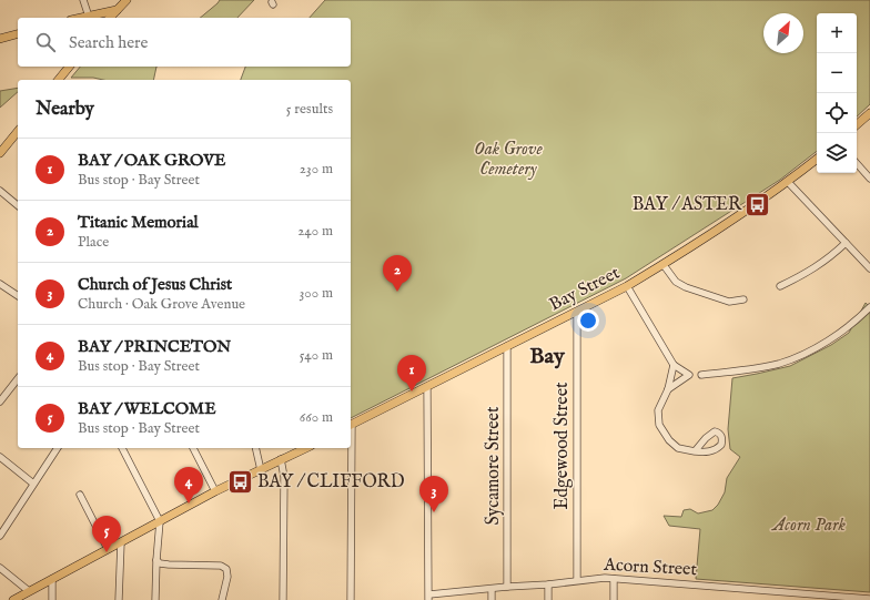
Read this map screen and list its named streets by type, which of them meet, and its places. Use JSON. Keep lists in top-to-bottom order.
{
  "streets": {
    "main road": ["Bay Street"],
    "street": ["Edgewood Street", "Sycamore Street", "Acorn Street"]
  },
  "crossings": [
    ["Bay Street", "Edgewood Street"],
    ["Bay Street", "Sycamore Street"],
    ["Edgewood Street", "Acorn Street"],
    ["Sycamore Street", "Acorn Street"]
  ],
  "districts": ["Bay"],
  "parks": ["Oak Grove Cemetery", "Acorn Park"],
  "places": {
    "bus stop": ["BAY / ASTER", "BAY / CLIFFORD"]
  },
  "north": "top right",
  "page": {
    "map_buttons": ["+", "−"],
    "search": "Search here",
    "heading": ["Nearby", "5 results"],
    "list": [
      {
        "mark": "1",
        "name": "BAY / OAK GROVE",
        "note": "Bus stop · Bay Street",
        "value": "230 m"
      },
      {
        "mark": "2",
        "name": "Titanic Memorial",
        "note": "Place",
        "value": "240 m"
      },
      {
        "mark": "3",
        "name": "Church of Jesus Christ",
        "note": "Church · Oak Grove Avenue",
        "value": "300 m"
      },
      {
        "mark": "4",
        "name": "BAY / PRINCETON",
        "note": "Bus stop · Bay Street",
        "value": "540 m"
      },
      {
        "mark": "5",
        "name": "BAY / WELCOME",
        "note": "Bus stop · Bay Street",
        "value": "660 m"
      }
    ],
    "pins": [
      "2",
      "1",
      "4",
      "3",
      "5"
    ]
  }
}
